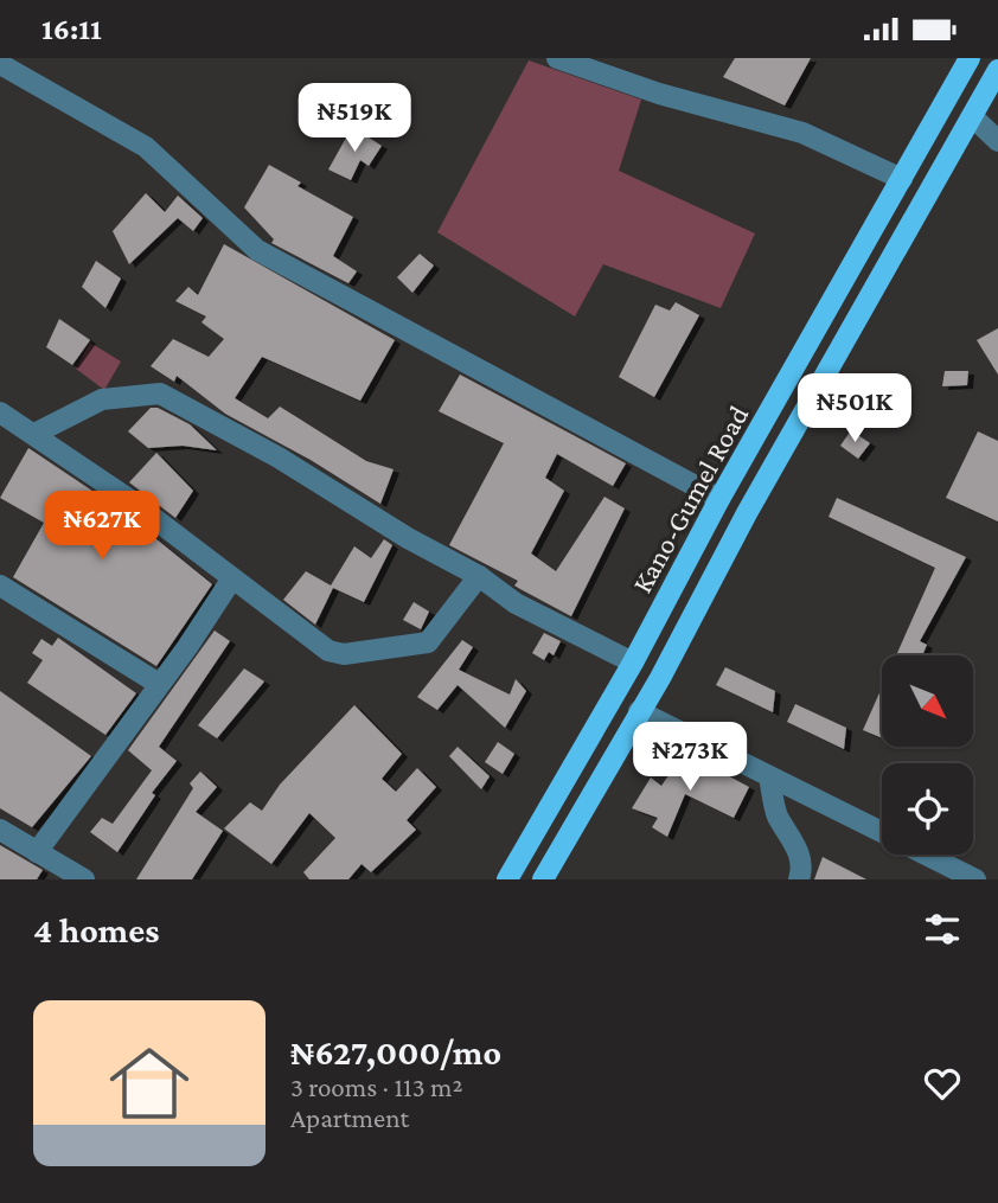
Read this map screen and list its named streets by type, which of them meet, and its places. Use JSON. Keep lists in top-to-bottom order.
{
  "streets": {
    "main road": ["Kano-Gumel Road"]
  },
  "north": "bottom right",
  "page": {
    "status": "16:11",
    "price": [
      "₦519K",
      "₦501K",
      "₦627K",
      "₦273K"
    ],
    "heading": "4 homes",
    "list": [
      {
        "name": "₦627,000/mo",
        "note": "3 rooms · 113 m² · Apartment"
      }
    ]
  }
}
